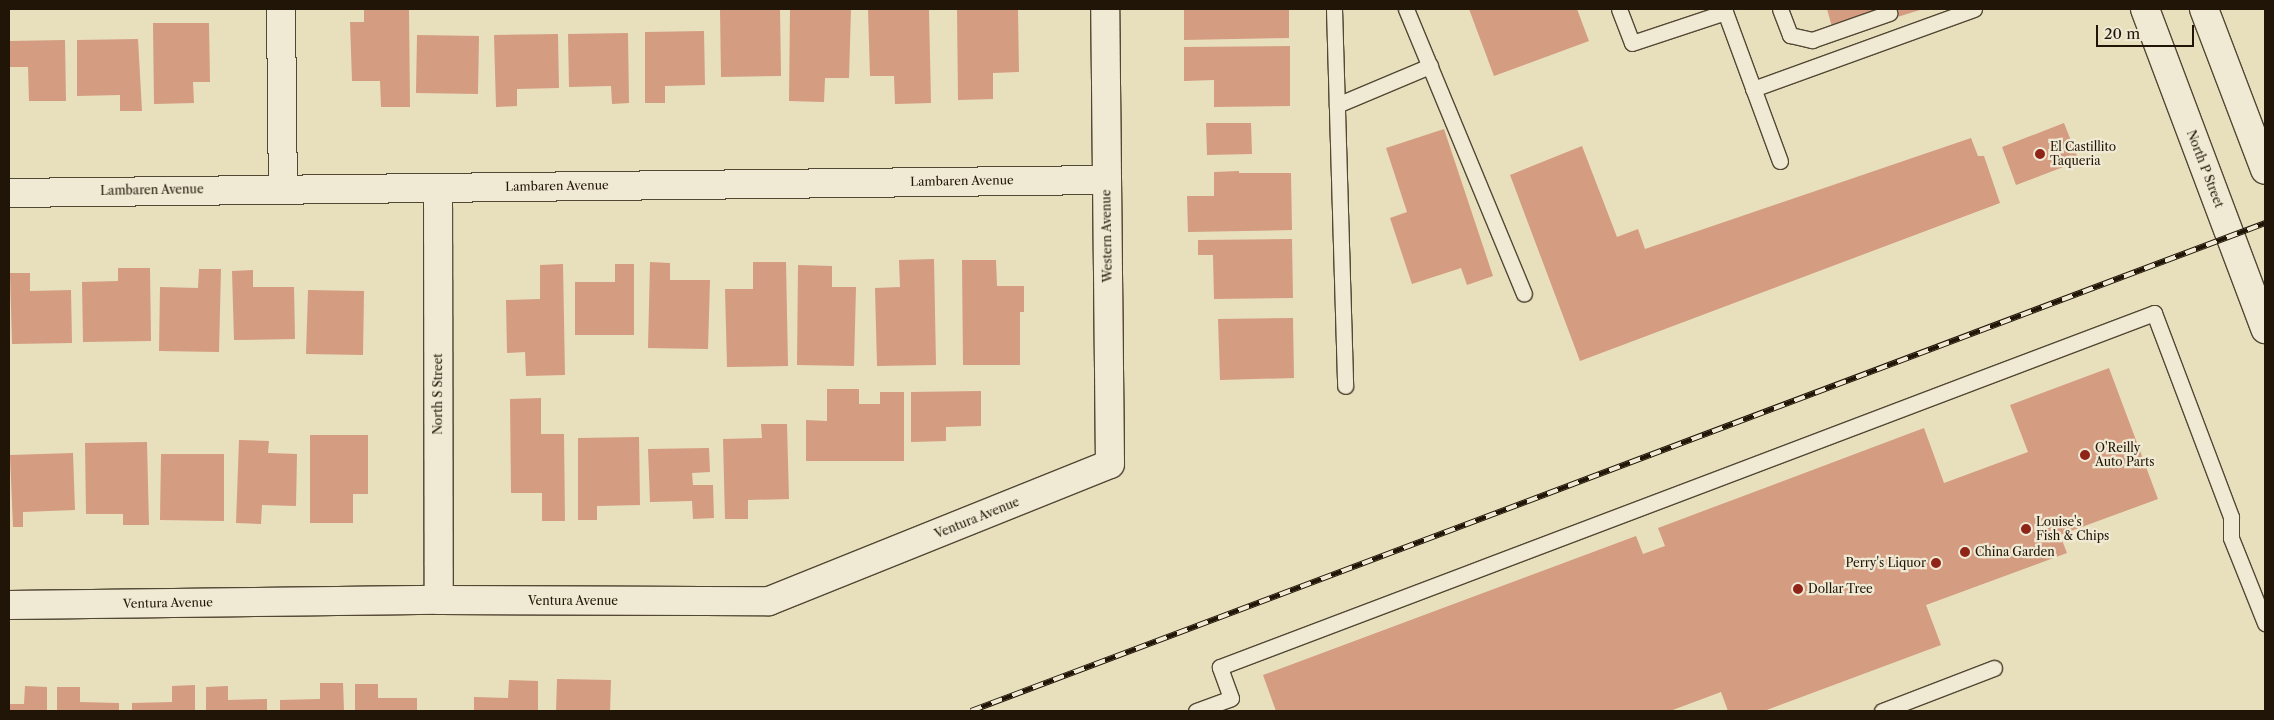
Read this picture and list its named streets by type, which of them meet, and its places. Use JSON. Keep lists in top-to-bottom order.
{
  "streets": {
    "street": [
      "North P Street",
      "Lambaren Avenue",
      "Western Avenue",
      "North S Street",
      "Ventura Avenue"
    ]
  },
  "crossings": [
    ["Lambaren Avenue", "Western Avenue"],
    ["Lambaren Avenue", "North S Street"],
    ["Western Avenue", "Ventura Avenue"],
    ["North S Street", "Ventura Avenue"]
  ],
  "places": [
    "El Castillito Taqueria",
    "O'Reilly Auto Parts",
    "Louise's Fish & Chips",
    "China Garden",
    "Perry's Liquor",
    "Dollar Tree"
  ],
  "scale_bar": "20 m"
}
